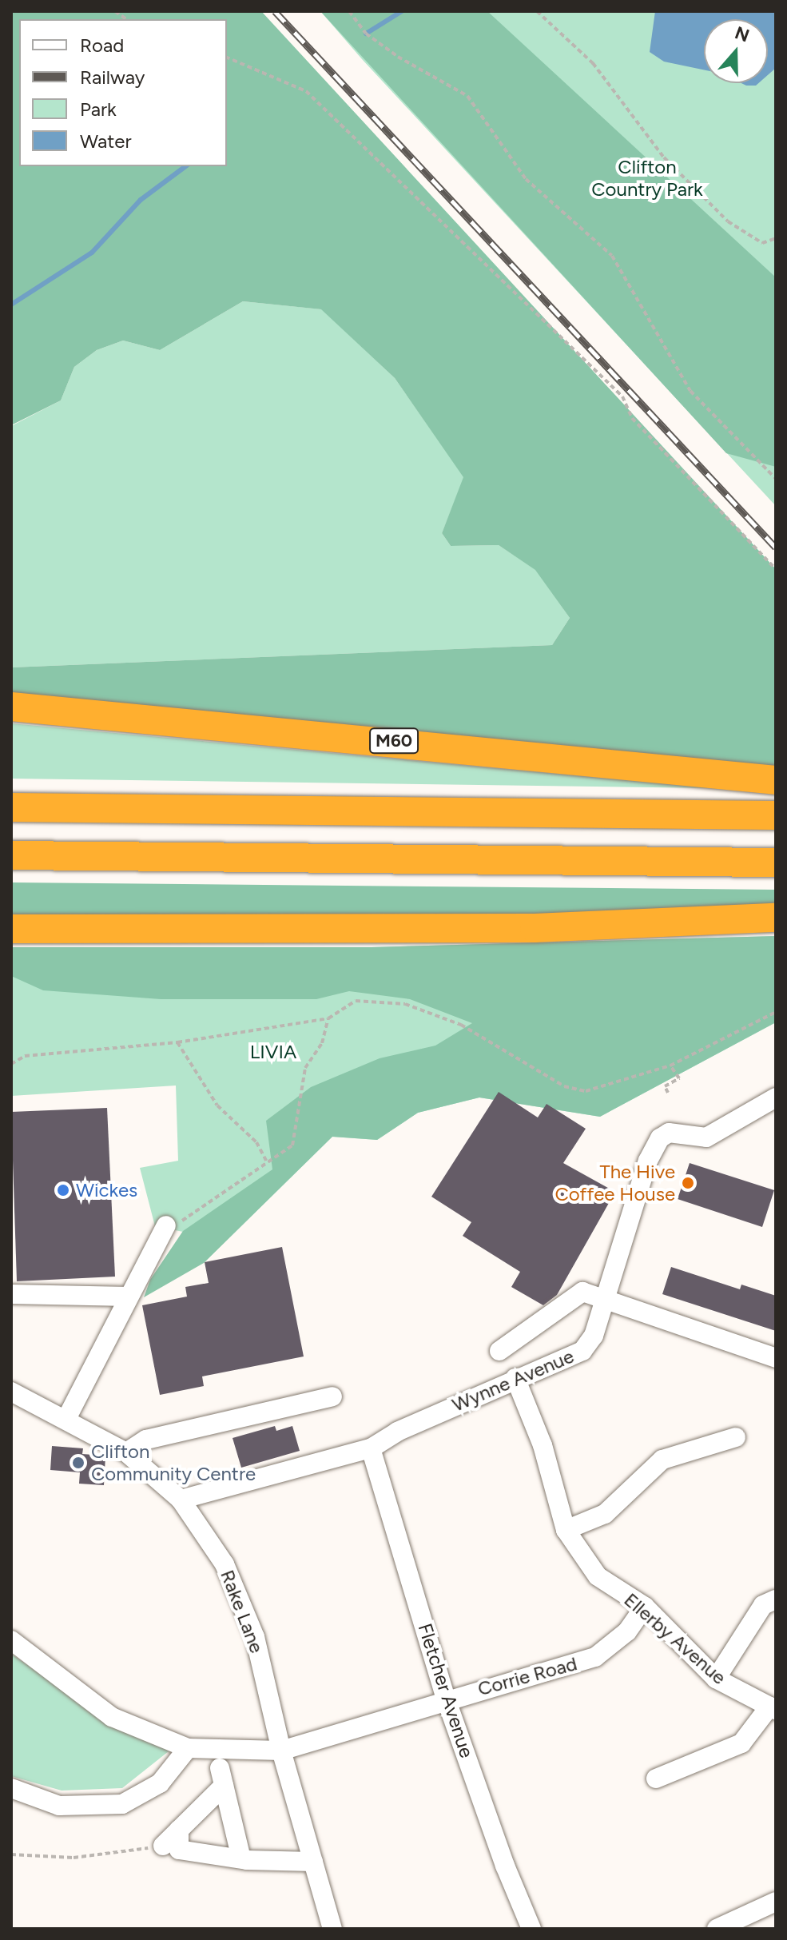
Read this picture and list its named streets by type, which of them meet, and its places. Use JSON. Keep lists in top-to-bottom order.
{
  "streets": {
    "highway": ["M60"],
    "street": [
      "Wynne Avenue",
      "Rake Lane",
      "Ellerby Avenue",
      "Corrie Road",
      "Fletcher Avenue"
    ]
  },
  "crossings": [
    ["Wynne Avenue", "Rake Lane"],
    ["Wynne Avenue", "Ellerby Avenue"],
    ["Wynne Avenue", "Fletcher Avenue"],
    ["Rake Lane", "Corrie Road"],
    ["Ellerby Avenue", "Corrie Road"],
    ["Corrie Road", "Fletcher Avenue"]
  ],
  "parks": ["Clifton Country Park", "LIVIA"],
  "places": ["The Hive Coffee House", "Wickes", "Clifton Community Centre"],
  "legend": [
    "Road",
    "Railway",
    "Park",
    "Water"
  ],
  "north": "top"
}
